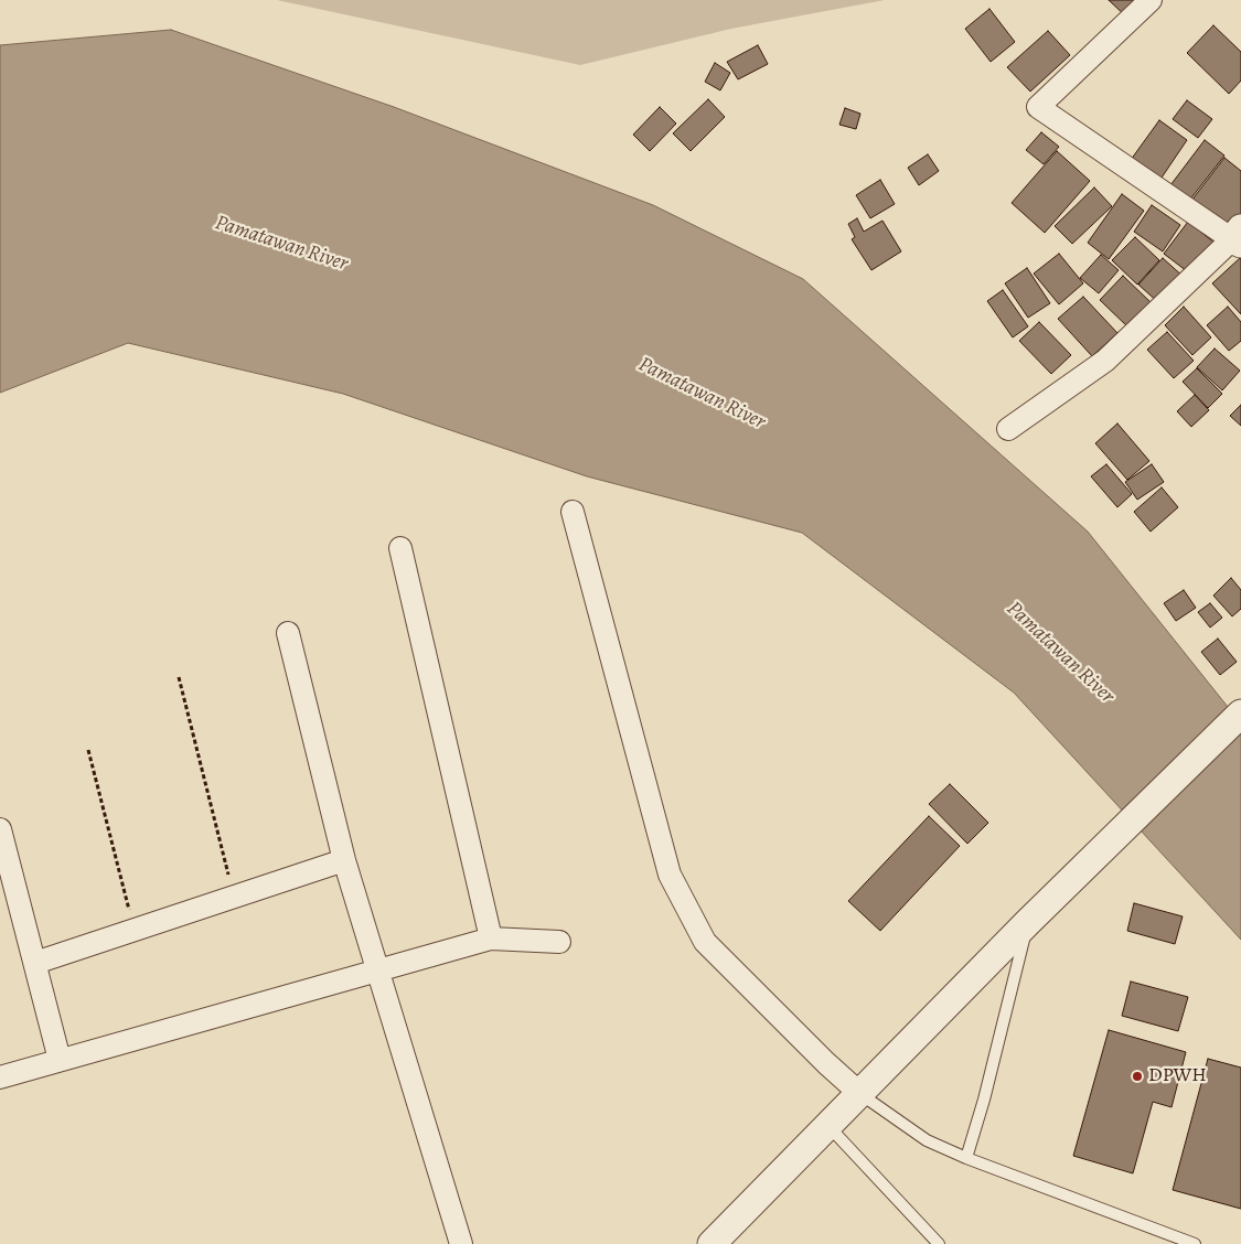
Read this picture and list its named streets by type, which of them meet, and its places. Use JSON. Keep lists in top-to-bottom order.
{
  "water": ["Pamatawan River"],
  "places": ["DPWH"]
}
